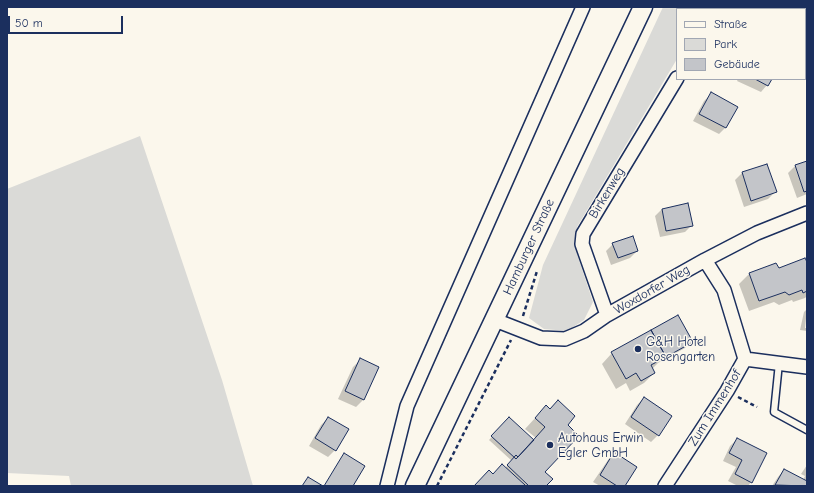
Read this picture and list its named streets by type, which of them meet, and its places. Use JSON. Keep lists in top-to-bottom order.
{
  "streets": {
    "main road": ["Hamburger Straße"],
    "street": ["Birkenweg", "Woxdorfer Weg", "Zum Immenhof"]
  },
  "crossings": [
    ["Birkenweg", "Woxdorfer Weg"],
    ["Hamburger Straße", "Woxdorfer Weg"],
    ["Woxdorfer Weg", "Zum Immenhof"]
  ],
  "places": ["G&H Hotel Rosengarten", "Autohaus Erwin Egler GmbH"],
  "legend": ["Straße", "Park", "Gebäude"],
  "scale_bar": "50 m"
}
